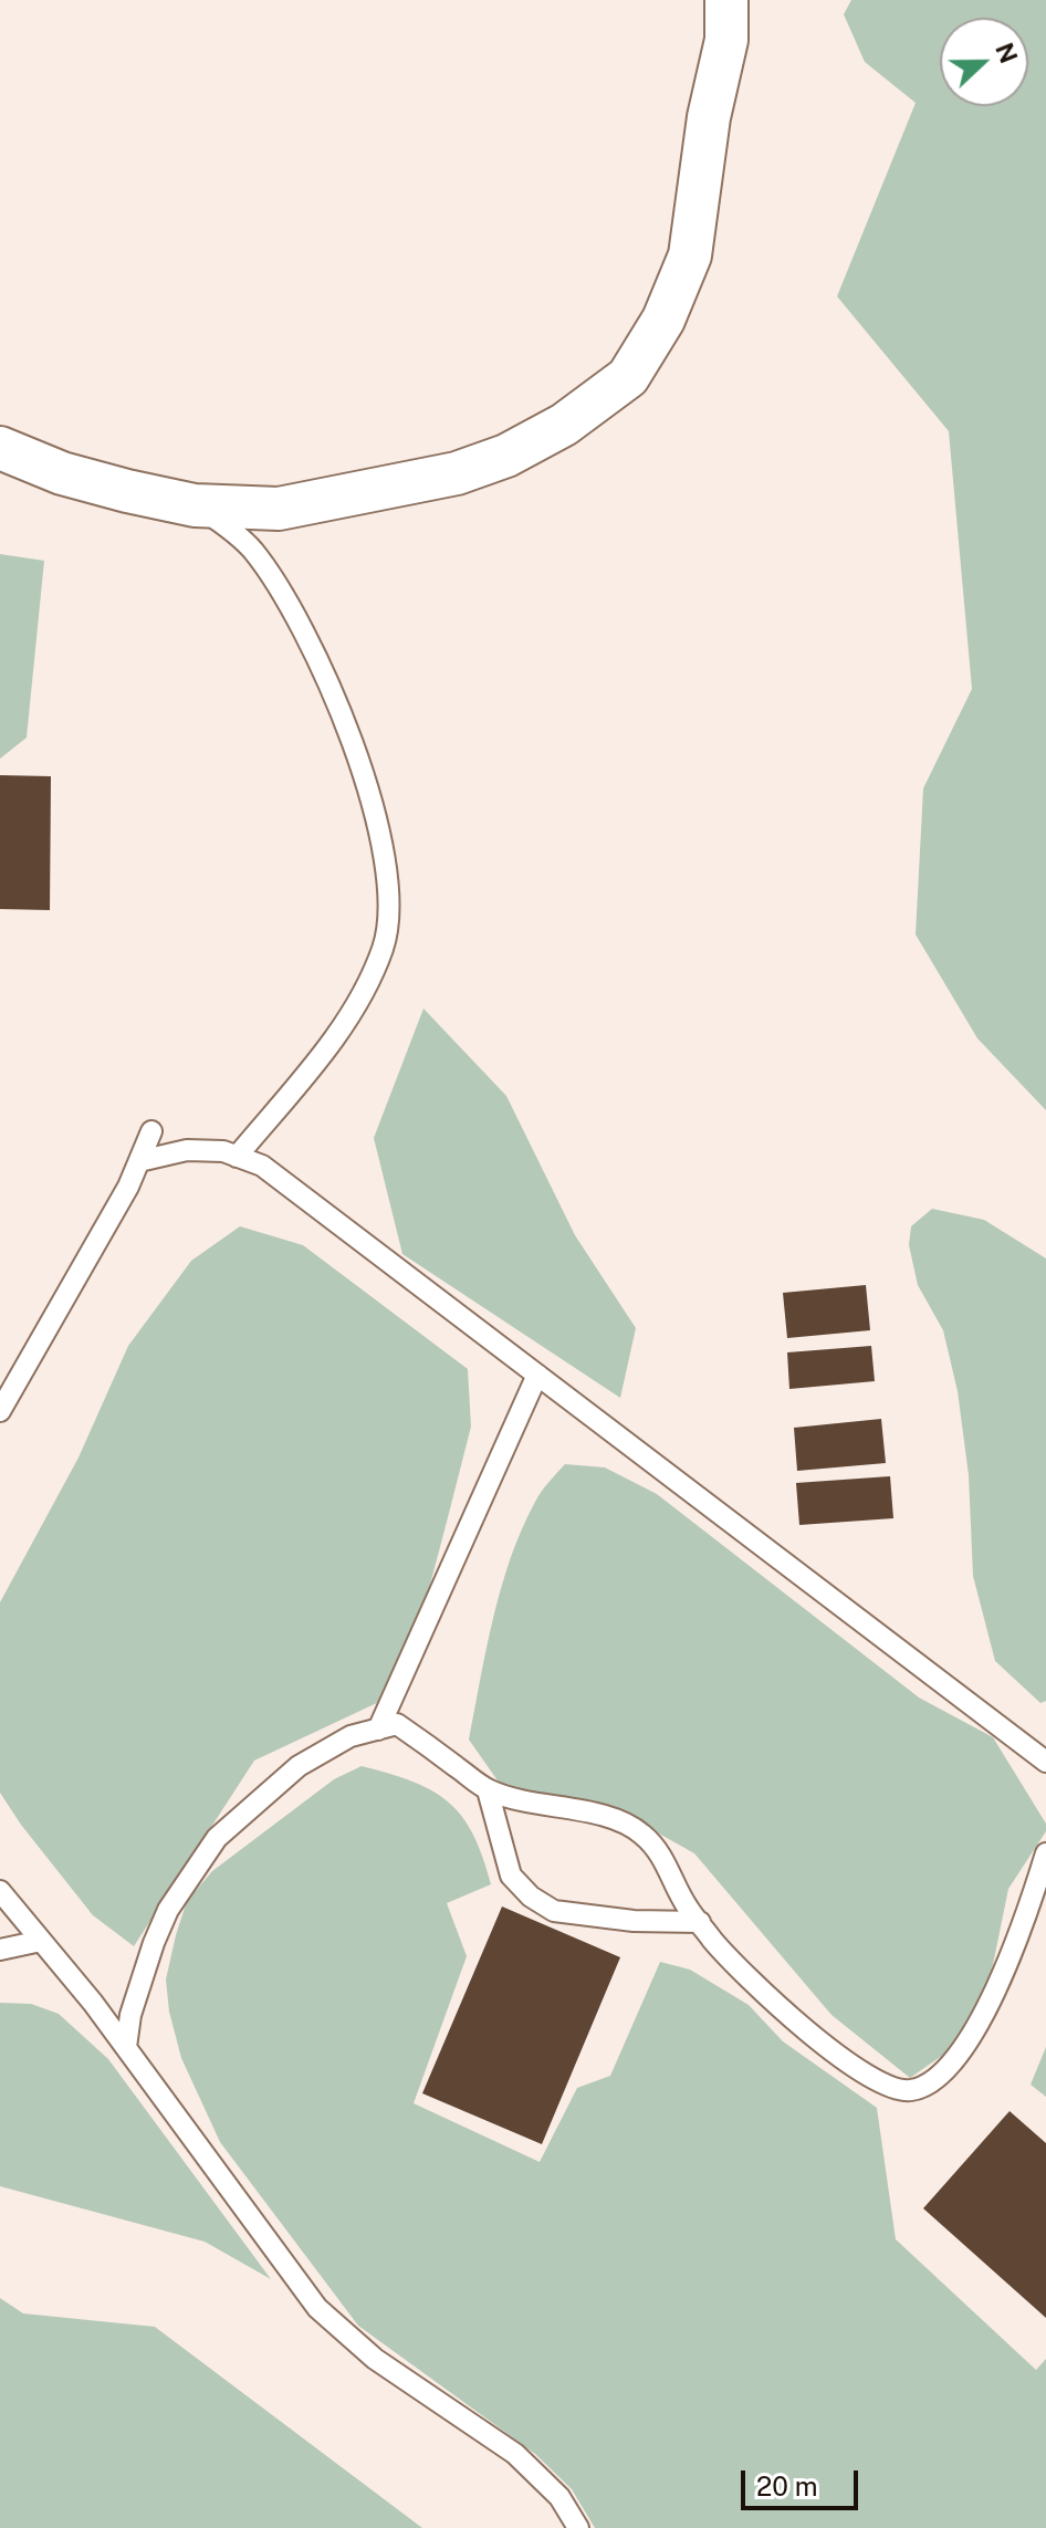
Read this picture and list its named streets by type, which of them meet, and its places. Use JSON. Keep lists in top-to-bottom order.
{
  "scale_bar": "20 m",
  "north": "right"
}
